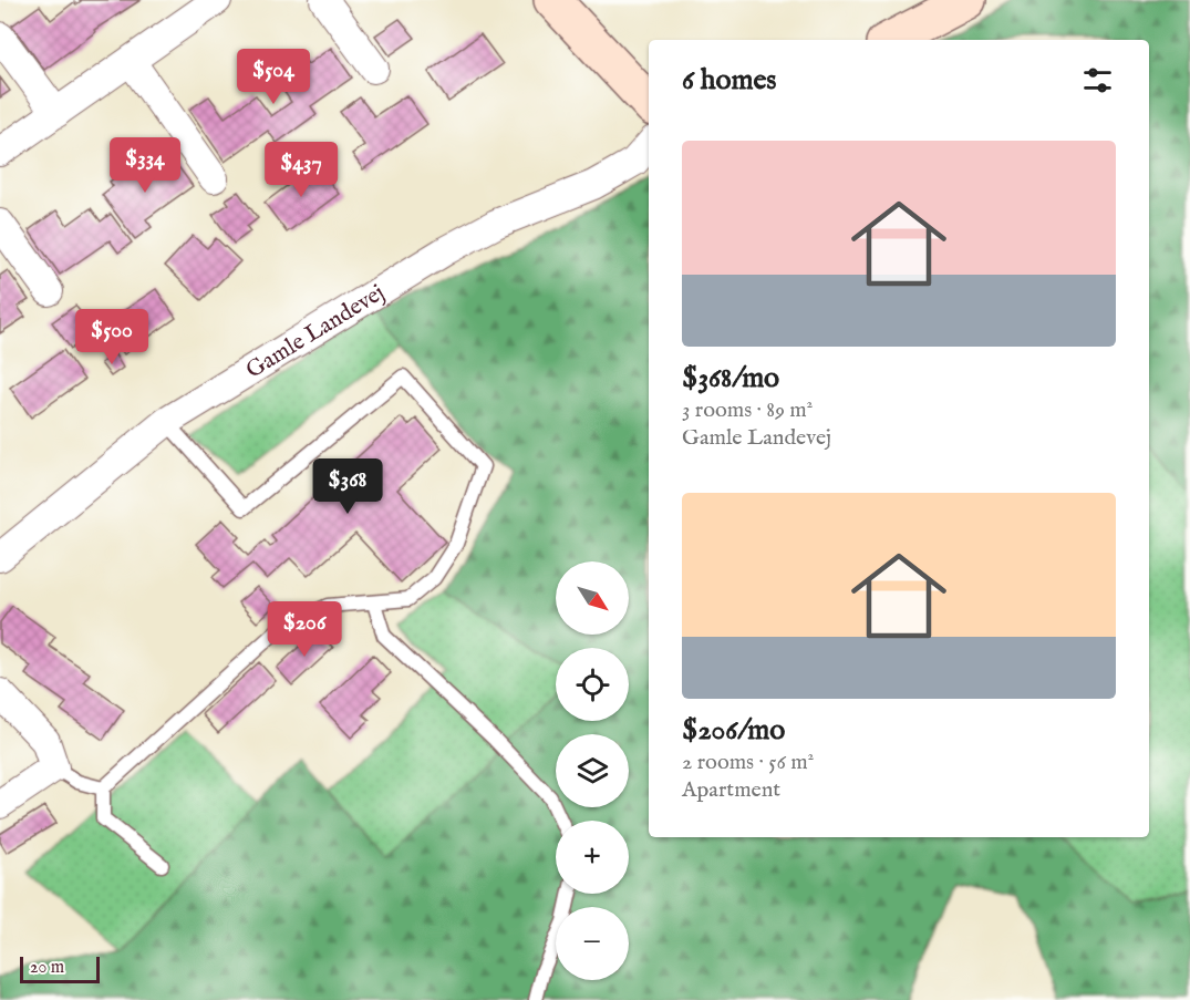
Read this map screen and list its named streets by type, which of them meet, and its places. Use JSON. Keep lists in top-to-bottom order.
{
  "streets": {
    "street": ["Gamle Landevej"]
  },
  "scale_bar": "20 m",
  "north": "bottom right",
  "page": {
    "heading": "6 homes",
    "price": [
      "$504",
      "$334",
      "$437",
      "$500",
      "$368",
      "$206"
    ],
    "list": [
      {
        "name": "$368/mo",
        "note": "3 rooms · 89 m² · Gamle Landevej"
      },
      {
        "name": "$206/mo",
        "note": "2 rooms · 56 m² · Apartment"
      }
    ],
    "map_buttons": ["+", "−"],
    "scale": "20 m"
  }
}
